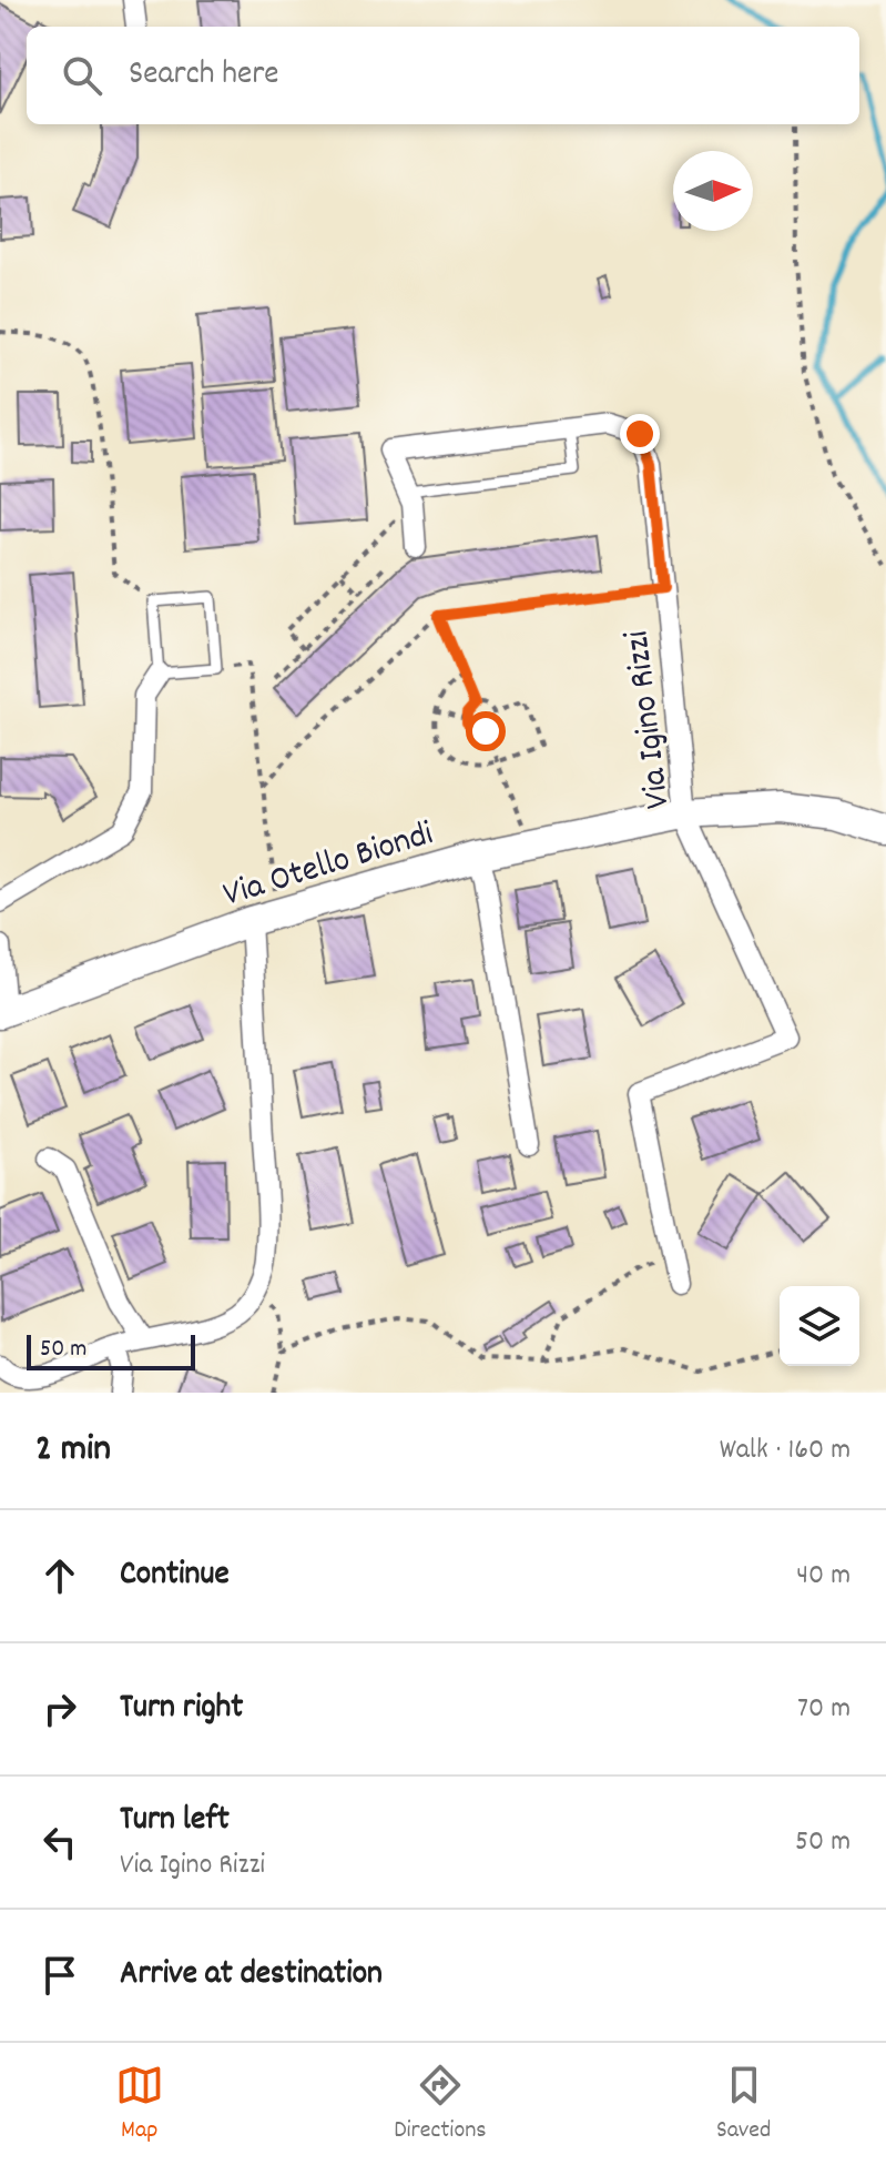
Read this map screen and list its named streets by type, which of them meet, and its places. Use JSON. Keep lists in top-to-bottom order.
{
  "streets": {
    "street": ["Via Igino Rizzi", "Via Otello Biondi"]
  },
  "crossings": [
    ["Via Igino Rizzi", "Via Otello Biondi"]
  ],
  "scale_bar": "50 m",
  "north": "right",
  "page": {
    "search": "Search here",
    "scale": "50 m",
    "heading": ["2 min", "Walk · 160 m"],
    "list": [
      ["Continue", "40 m"],
      ["Turn right", "70 m"],
      ["Turn left", "Via Igino Rizzi", "50 m"],
      "Arrive at destination"
    ],
    "nav": ["Map", "Directions", "Saved"]
  }
}
